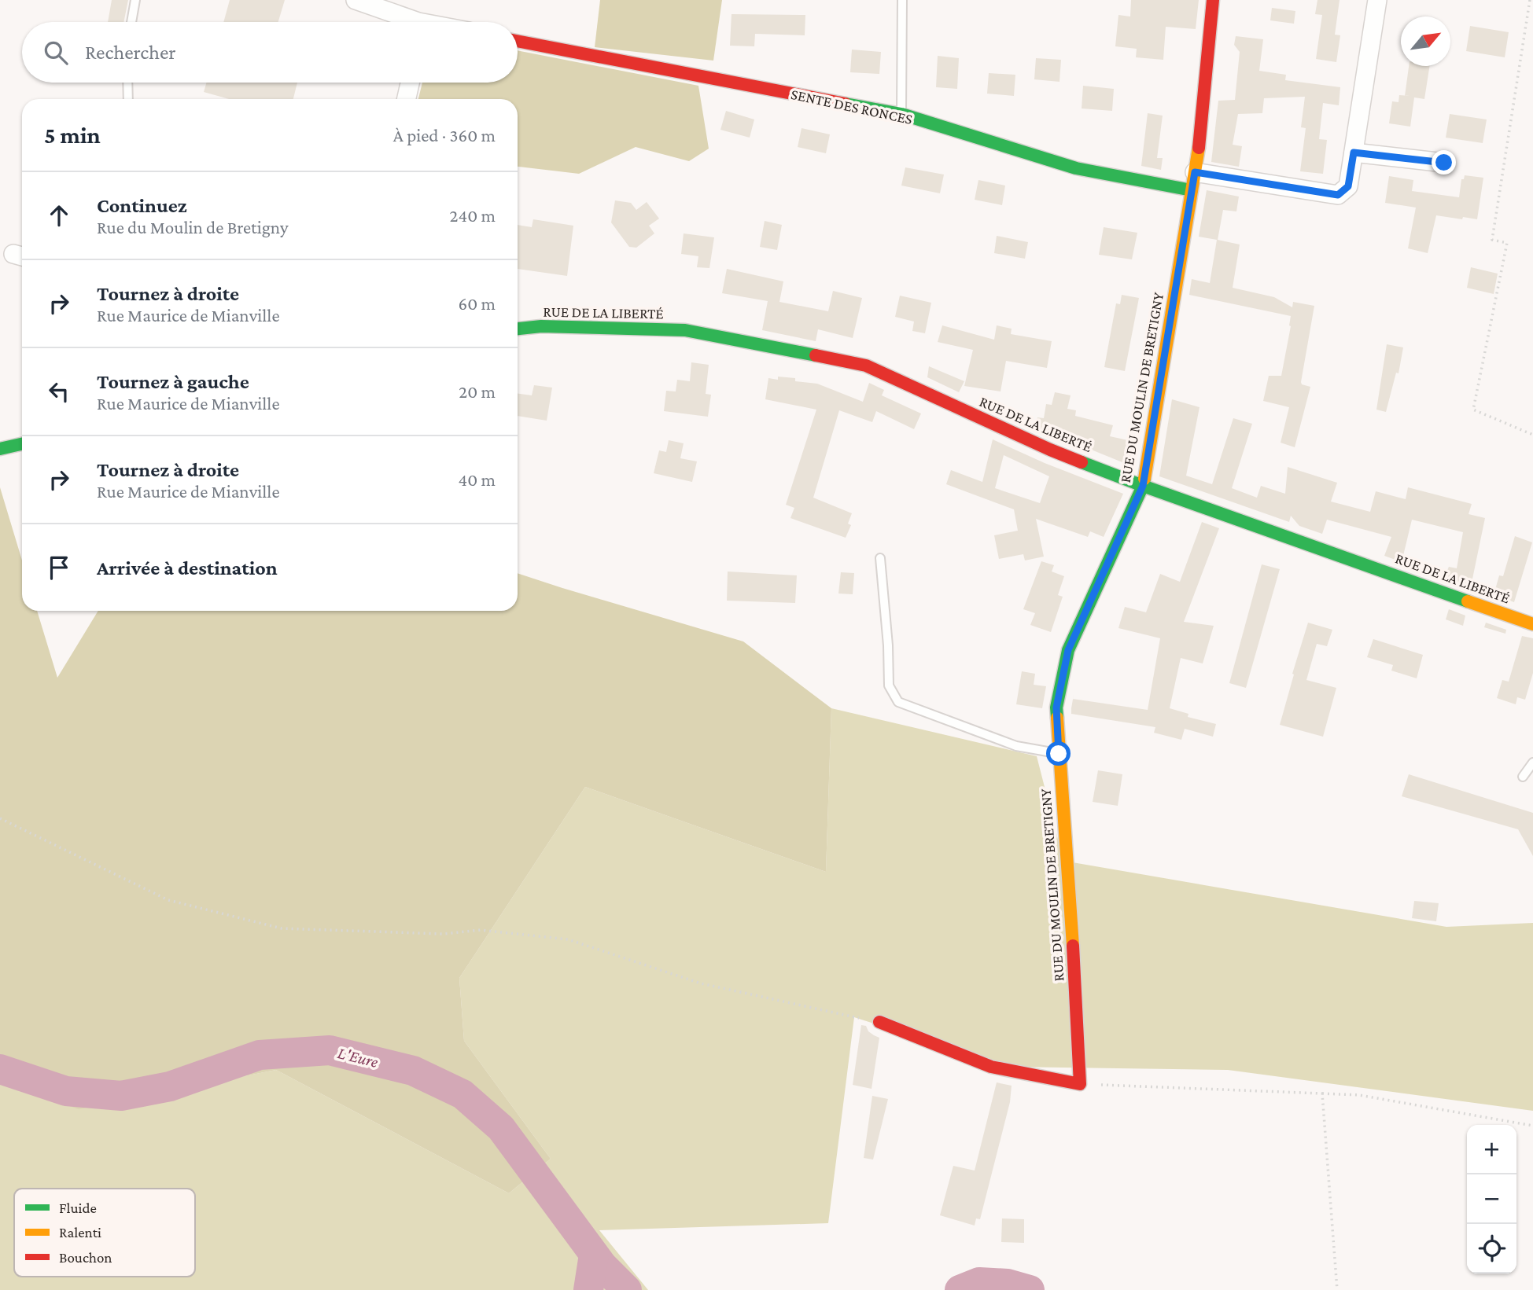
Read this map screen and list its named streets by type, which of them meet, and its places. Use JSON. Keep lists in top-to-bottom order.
{
  "streets": {
    "street": ["SENTE DES RONCES", "RUE DE LA LIBERTÉ", "RUE DU MOULIN DE BRETIGNY"]
  },
  "crossings": [
    ["SENTE DES RONCES", "RUE DU MOULIN DE BRETIGNY"],
    ["RUE DE LA LIBERTÉ", "RUE DU MOULIN DE BRETIGNY"]
  ],
  "water": ["L'Eure"],
  "legend": ["Fluide", "Ralenti", "Bouchon"],
  "north": "top right",
  "page": {
    "search": "Rechercher",
    "heading": ["5 min", "À pied · 360 m"],
    "list": [
      ["Continuez", "Rue du Moulin de Bretigny", "240 m"],
      ["Tournez à droite", "Rue Maurice de Mianville", "60 m"],
      ["Tournez à gauche", "Rue Maurice de Mianville", "20 m"],
      ["Tournez à droite", "Rue Maurice de Mianville", "40 m"],
      "Arrivée à destination"
    ],
    "map_buttons": ["+", "−"]
  }
}
